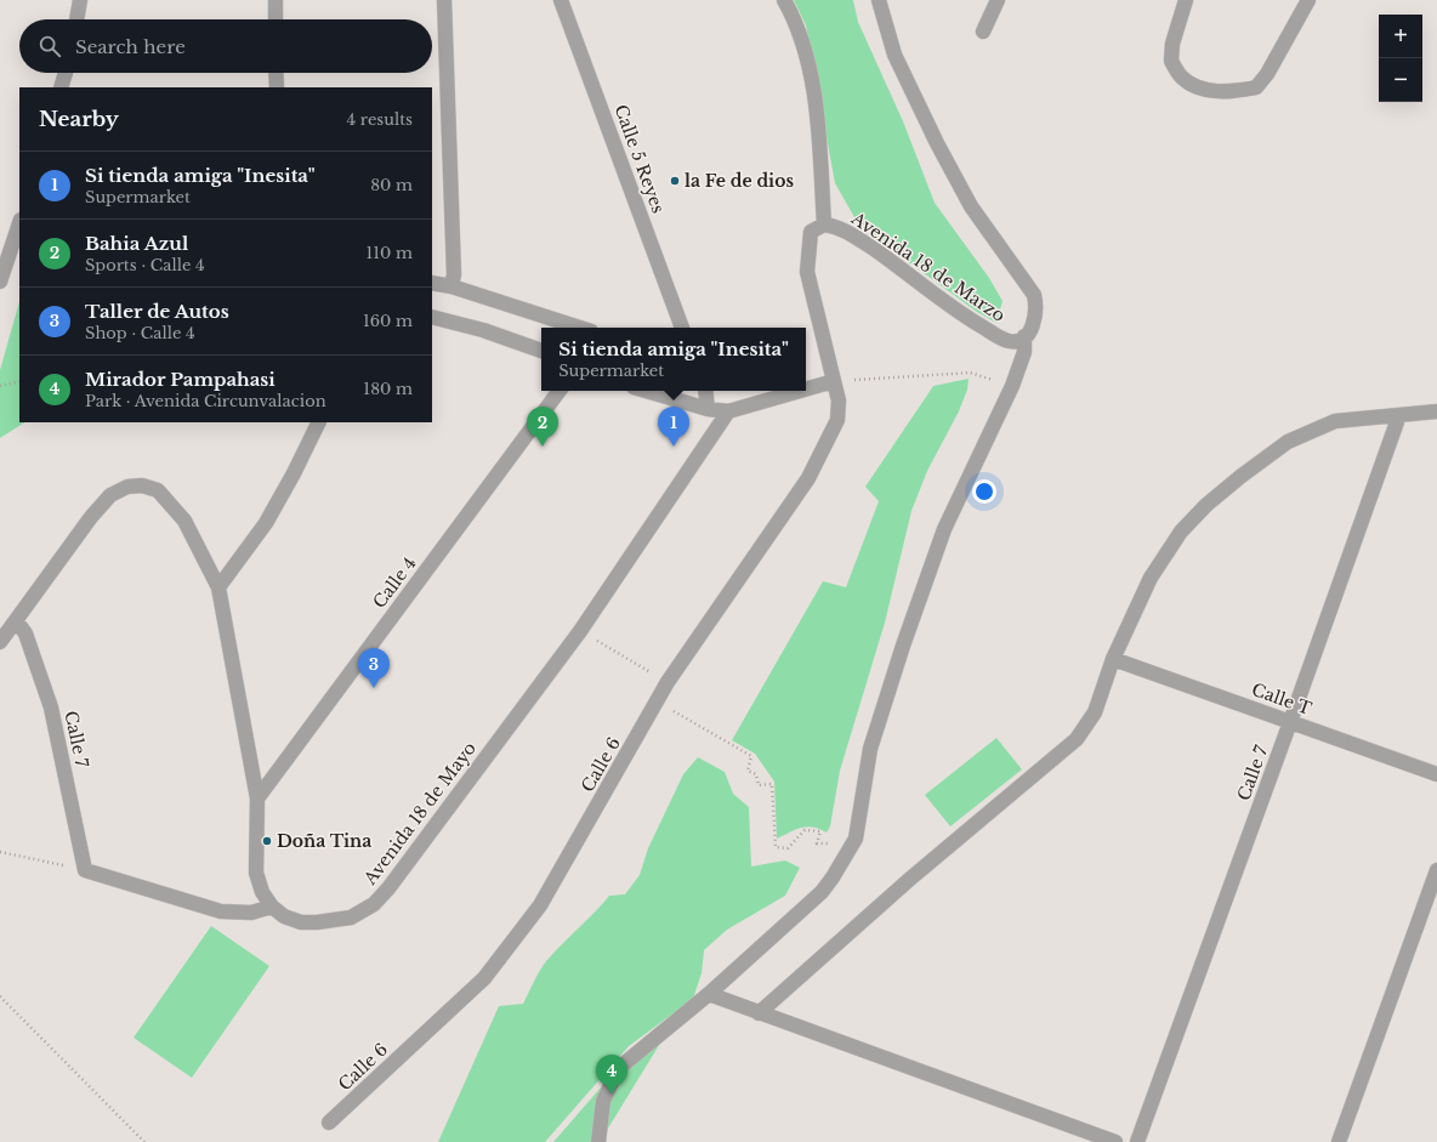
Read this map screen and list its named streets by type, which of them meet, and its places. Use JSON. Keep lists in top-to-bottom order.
{
  "streets": {
    "street": [
      "Calle 5 Reyes",
      "Avenida 18 de Marzo",
      "Calle 4",
      "Calle T",
      "Calle 7",
      "Calle 6",
      "Avenida 18 de Mayo"
    ]
  },
  "crossings": [
    ["Avenida 18 de Marzo", "Calle 6"],
    ["Calle 4", "Avenida 18 de Mayo"],
    ["Calle T", "Calle 7"],
    ["Calle 7", "Avenida 18 de Mayo"]
  ],
  "places": ["la Fe de dios", "Doña Tina"],
  "page": {
    "map_buttons": ["+", "−"],
    "search": "Search here",
    "heading": ["Nearby", "4 results"],
    "list": [
      {
        "mark": "1",
        "name": "Si tienda amiga \"Inesita\"",
        "note": "Supermarket",
        "value": "80 m"
      },
      {
        "mark": "2",
        "name": "Bahia Azul",
        "note": "Sports · Calle 4",
        "value": "110 m"
      },
      {
        "mark": "3",
        "name": "Taller de Autos",
        "note": "Shop · Calle 4",
        "value": "160 m"
      },
      {
        "mark": "4",
        "name": "Mirador Pampahasi",
        "note": "Park · Avenida Circunvalacion",
        "value": "180 m"
      }
    ],
    "popup": ["Si tienda amiga \"Inesita\"", "Supermarket"],
    "pins": [
      "1",
      "2",
      "3",
      "4"
    ]
  }
}
